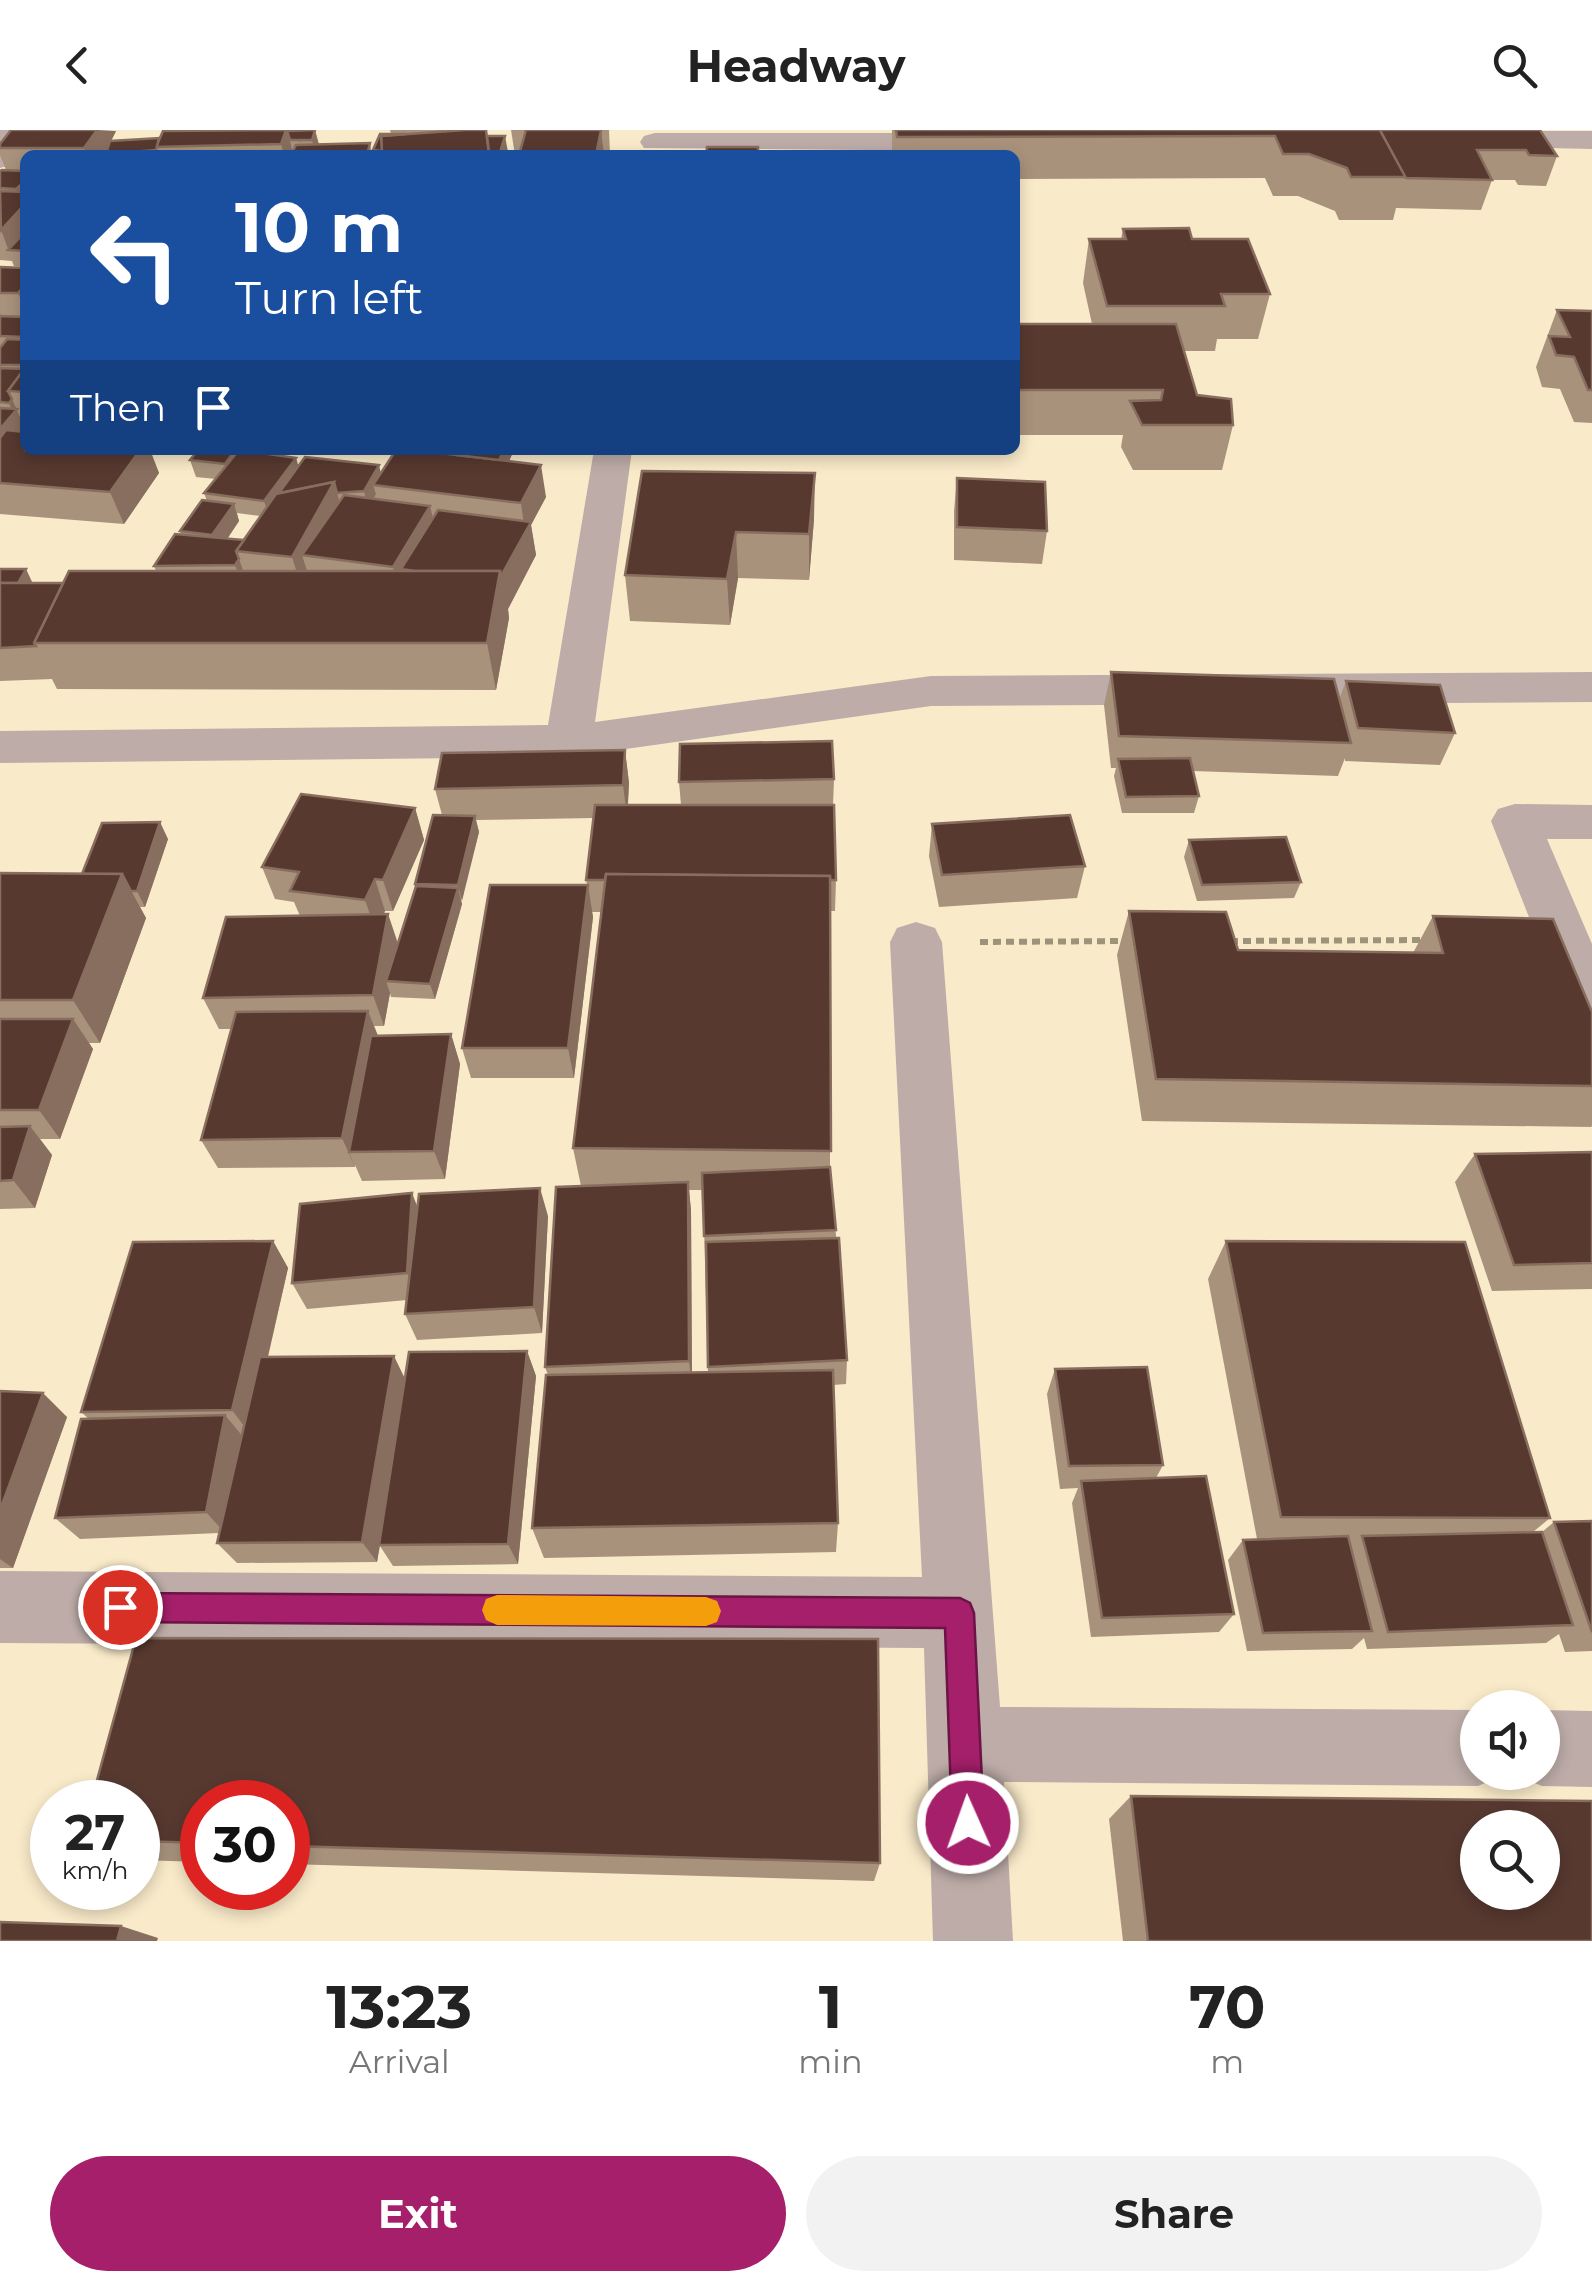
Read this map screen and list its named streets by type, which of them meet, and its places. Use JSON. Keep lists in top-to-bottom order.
{
  "page": {
    "header": "Headway",
    "turn": ["10 m", "Turn left"],
    "then": "Then",
    "speed": "27 km/h",
    "limit": "30",
    "eta": [
      "13:23",
      "Arrival",
      "1",
      "min",
      "70",
      "m"
    ],
    "buttons": ["Exit", "Share"]
  }
}
